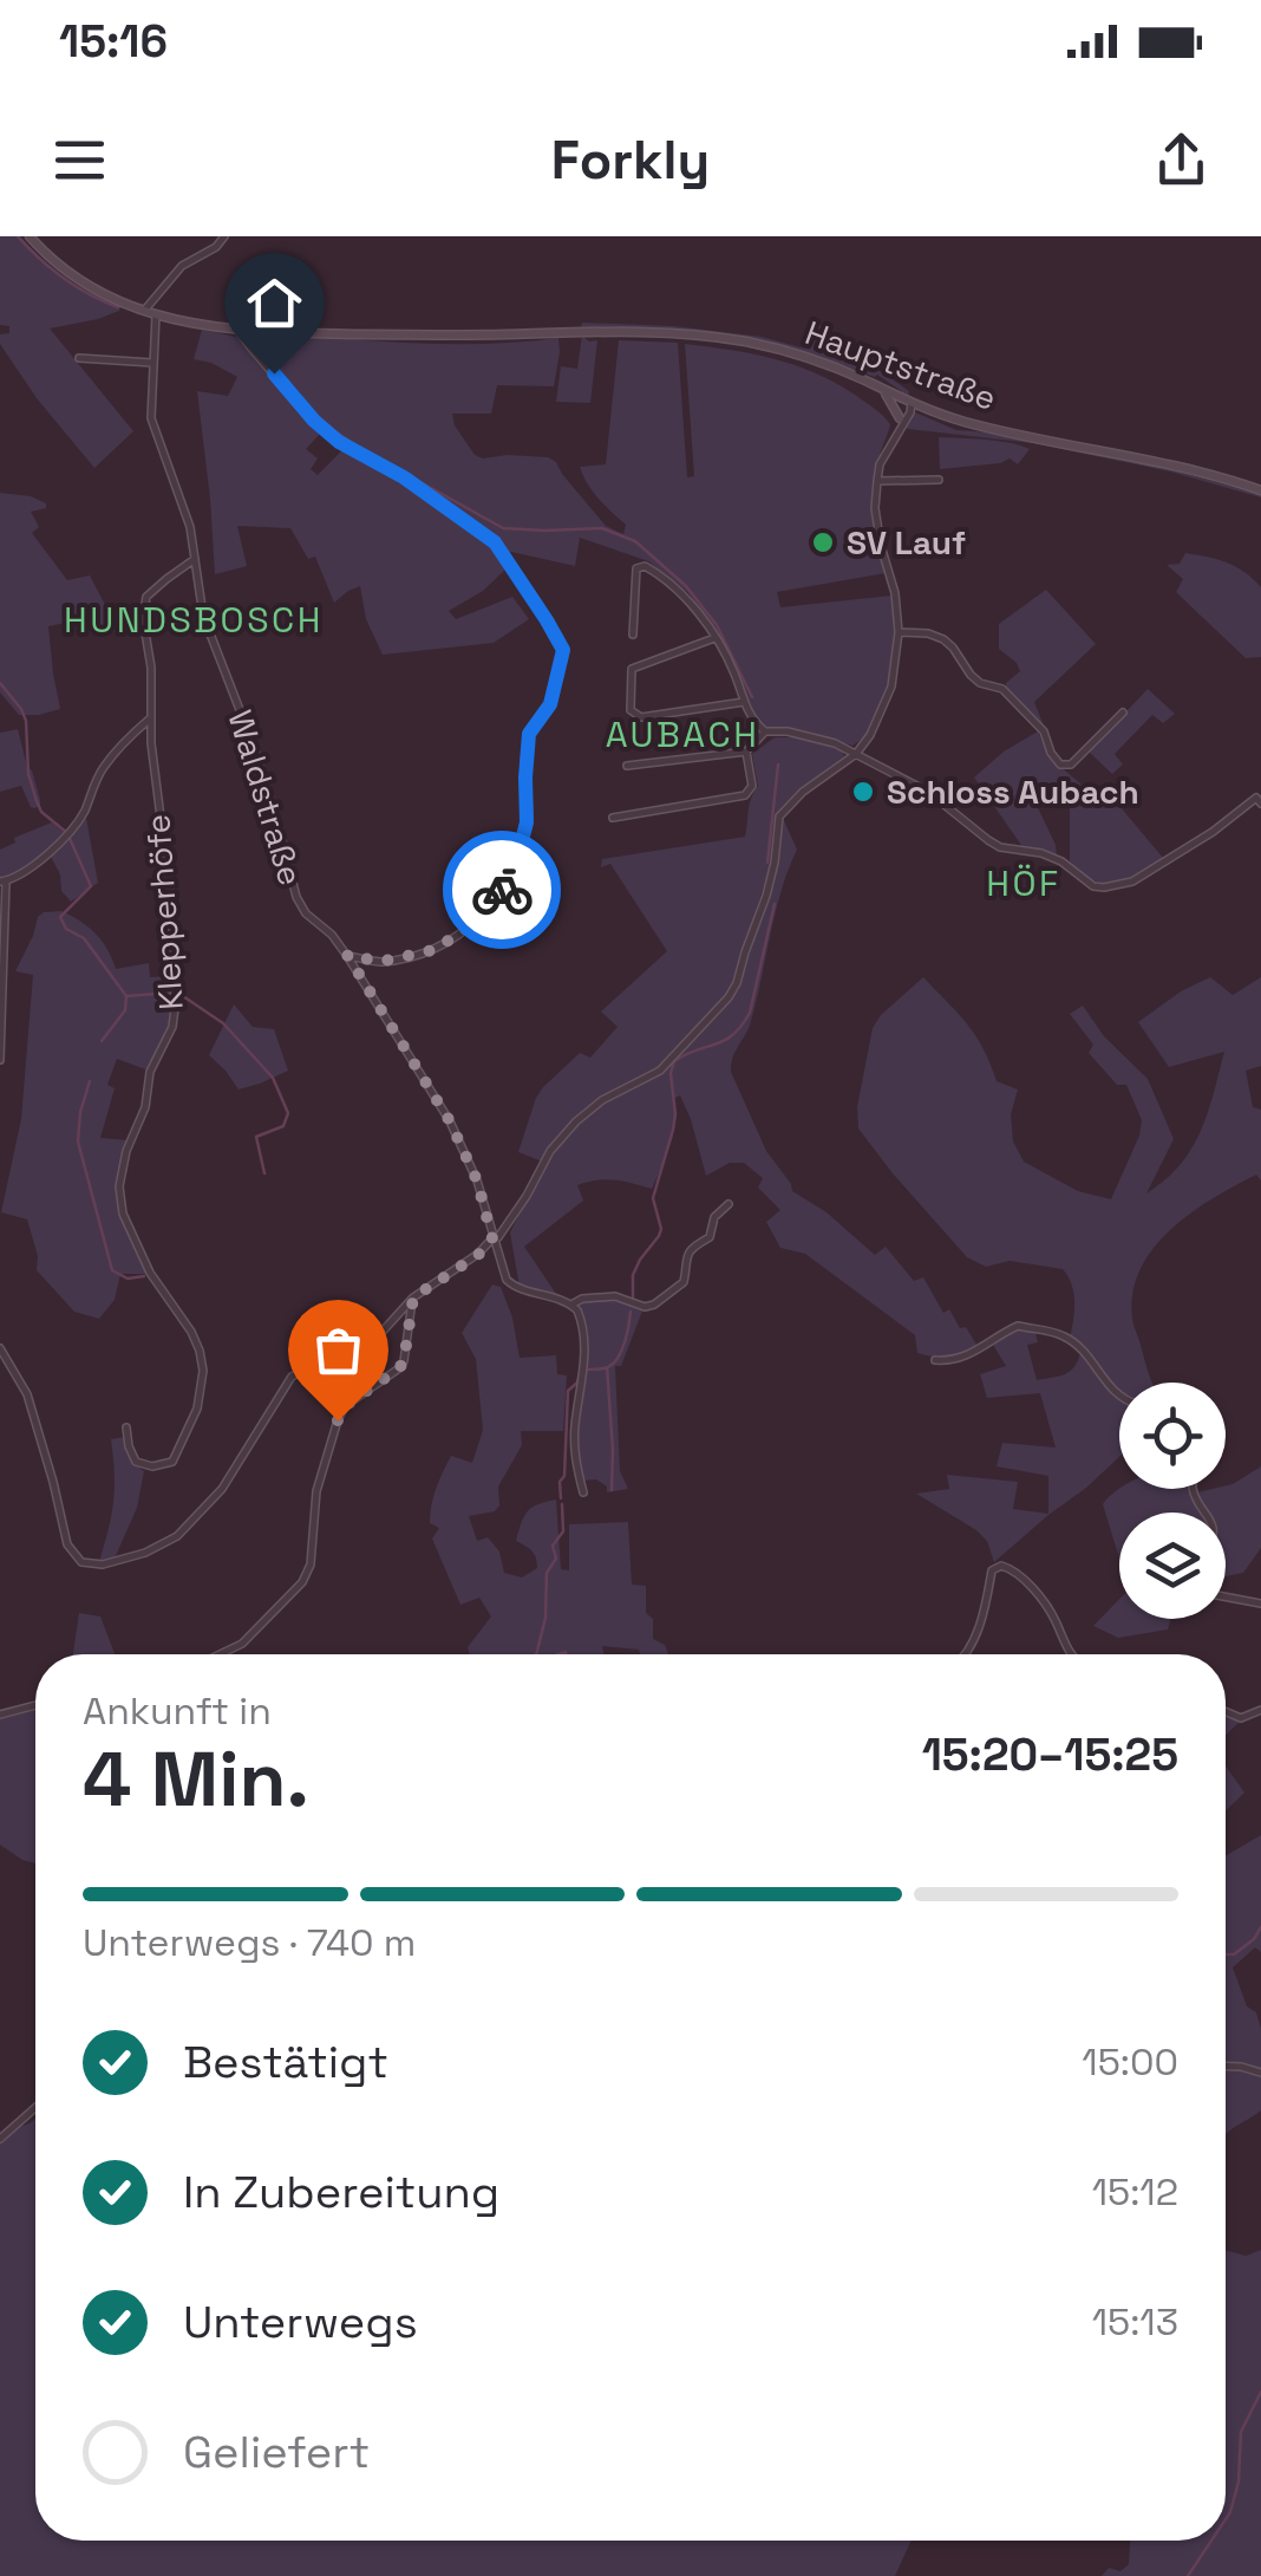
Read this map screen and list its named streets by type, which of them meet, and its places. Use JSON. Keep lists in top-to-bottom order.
{
  "streets": {
    "main road": ["Hauptstraße"],
    "street": ["Waldstraße", "Klepperhöfe"]
  },
  "crossings": [
    ["Hauptstraße", "Waldstraße"],
    ["Waldstraße", "Klepperhöfe"]
  ],
  "districts": ["HUNDSBOSCH", "AUBACH", "HÖF"],
  "places": ["SV Lauf", "Schloss Aubach"],
  "page": {
    "status": "15:16",
    "header": "Forkly",
    "heading": ["4 Min.", "Ankunft in", "15:20–15:25"],
    "bar": "Unterwegs · 740 m",
    "list": [
      ["Bestätigt", "15:00"],
      ["In Zubereitung", "15:12"],
      ["Unterwegs", "15:13"],
      "Geliefert"
    ]
  }
}
